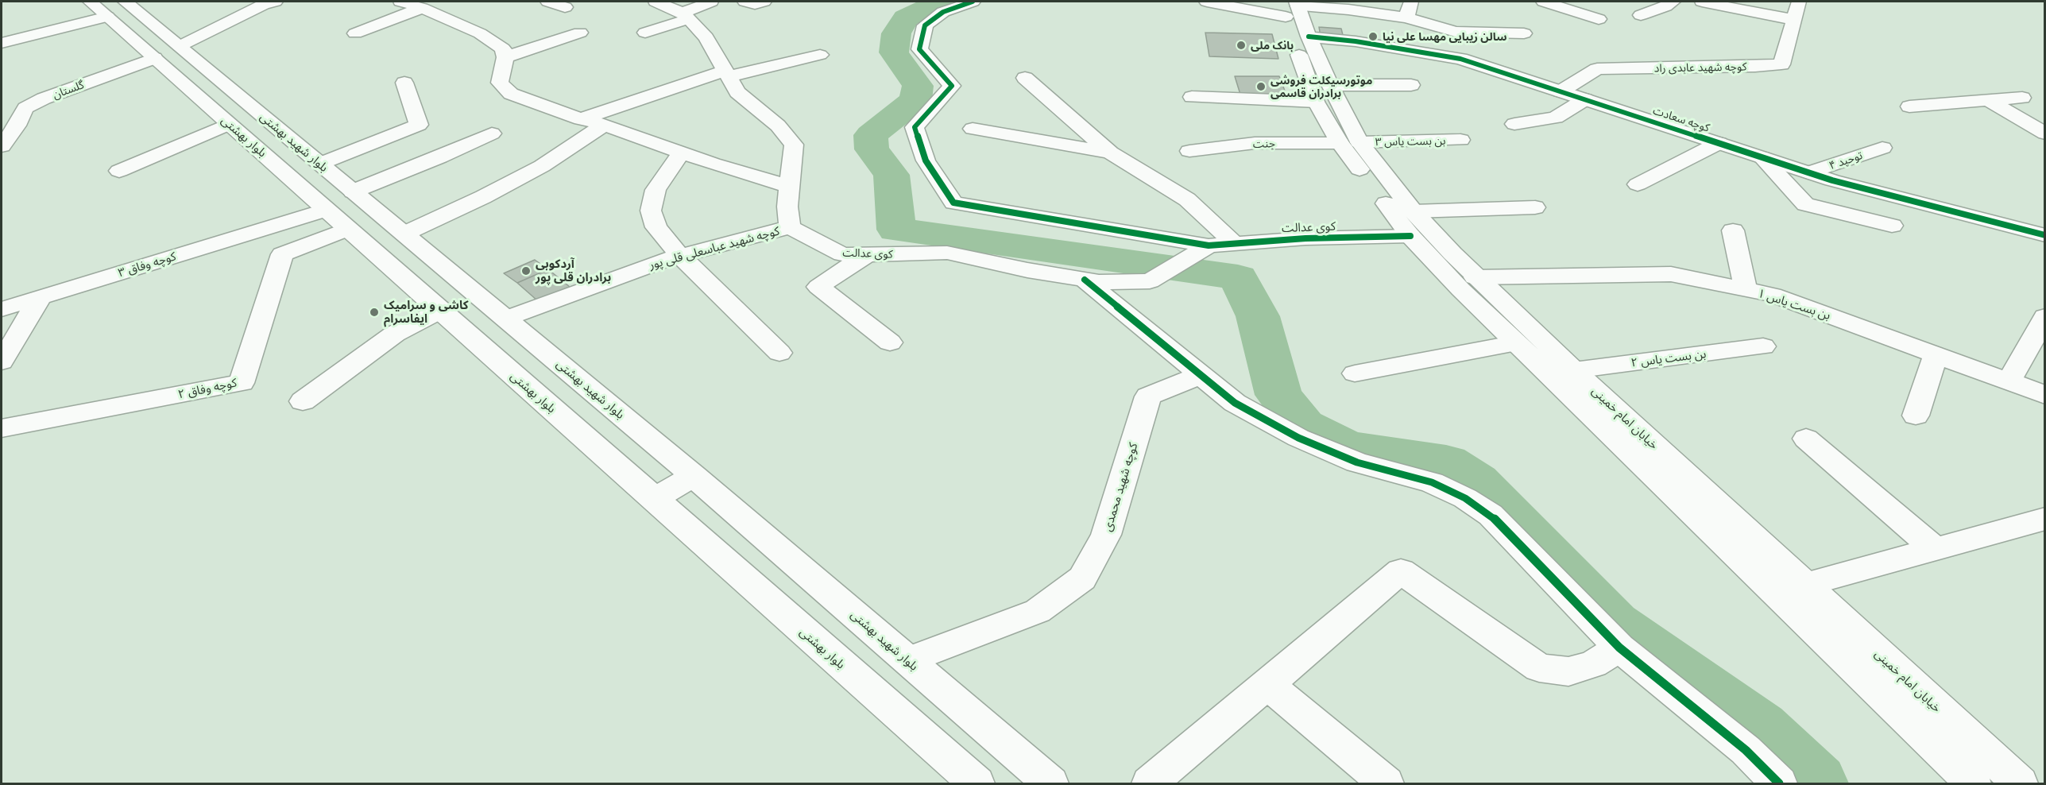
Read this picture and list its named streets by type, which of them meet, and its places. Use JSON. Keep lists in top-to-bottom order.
{
  "streets": {
    "street": [
      "کوچه شهید عابدی راد",
      "گلستان",
      "کوچه سعادت",
      "بلوار بهشتی",
      "بن بست یاس ۳",
      "بلوار شهید بهشتی",
      "جنت",
      "توحید ۴",
      "کوی عدالت",
      "کوچه شهید عباسعلی قلی پور",
      "کوچه وفاق ۳",
      "بن بست یاس ۱",
      "بن بست یاس ۲",
      "کوچه وفاق ۲",
      "خیابان امام خمینی",
      "کوچه شهید محمدی"
    ]
  },
  "crossings": [
    ["کوچه شهید عابدی راد", "کوچه سعادت"],
    ["گلستان", "بلوار بهشتی"],
    ["کوچه سعادت", "توحید ۴"],
    ["کوچه سعادت", "خیابان امام خمینی"],
    ["بلوار بهشتی", "بلوار شهید بهشتی"],
    ["بلوار بهشتی", "کوچه وفاق ۳"],
    ["بلوار بهشتی", "کوچه وفاق ۲"],
    ["بن بست یاس ۳", "جنت"],
    ["بن بست یاس ۳", "خیابان امام خمینی"],
    ["بلوار شهید بهشتی", "کوچه شهید عباسعلی قلی پور"],
    ["بلوار شهید بهشتی", "کوچه شهید محمدی"],
    ["جنت", "خیابان امام خمینی"],
    ["کوی عدالت", "کوچه شهید عباسعلی قلی پور"],
    ["کوی عدالت", "خیابان امام خمینی"],
    ["بن بست یاس ۱", "خیابان امام خمینی"],
    ["بن بست یاس ۲", "خیابان امام خمینی"]
  ],
  "places": [
    "سالن زیبایی مهسا علی نیا",
    "بانک ملی",
    "موتورسیکلت فروشی برادران قاسمی",
    "آردکوبی برادران قلی پور",
    "کاشی و سرامیک ایفاسرام"
  ]
}
